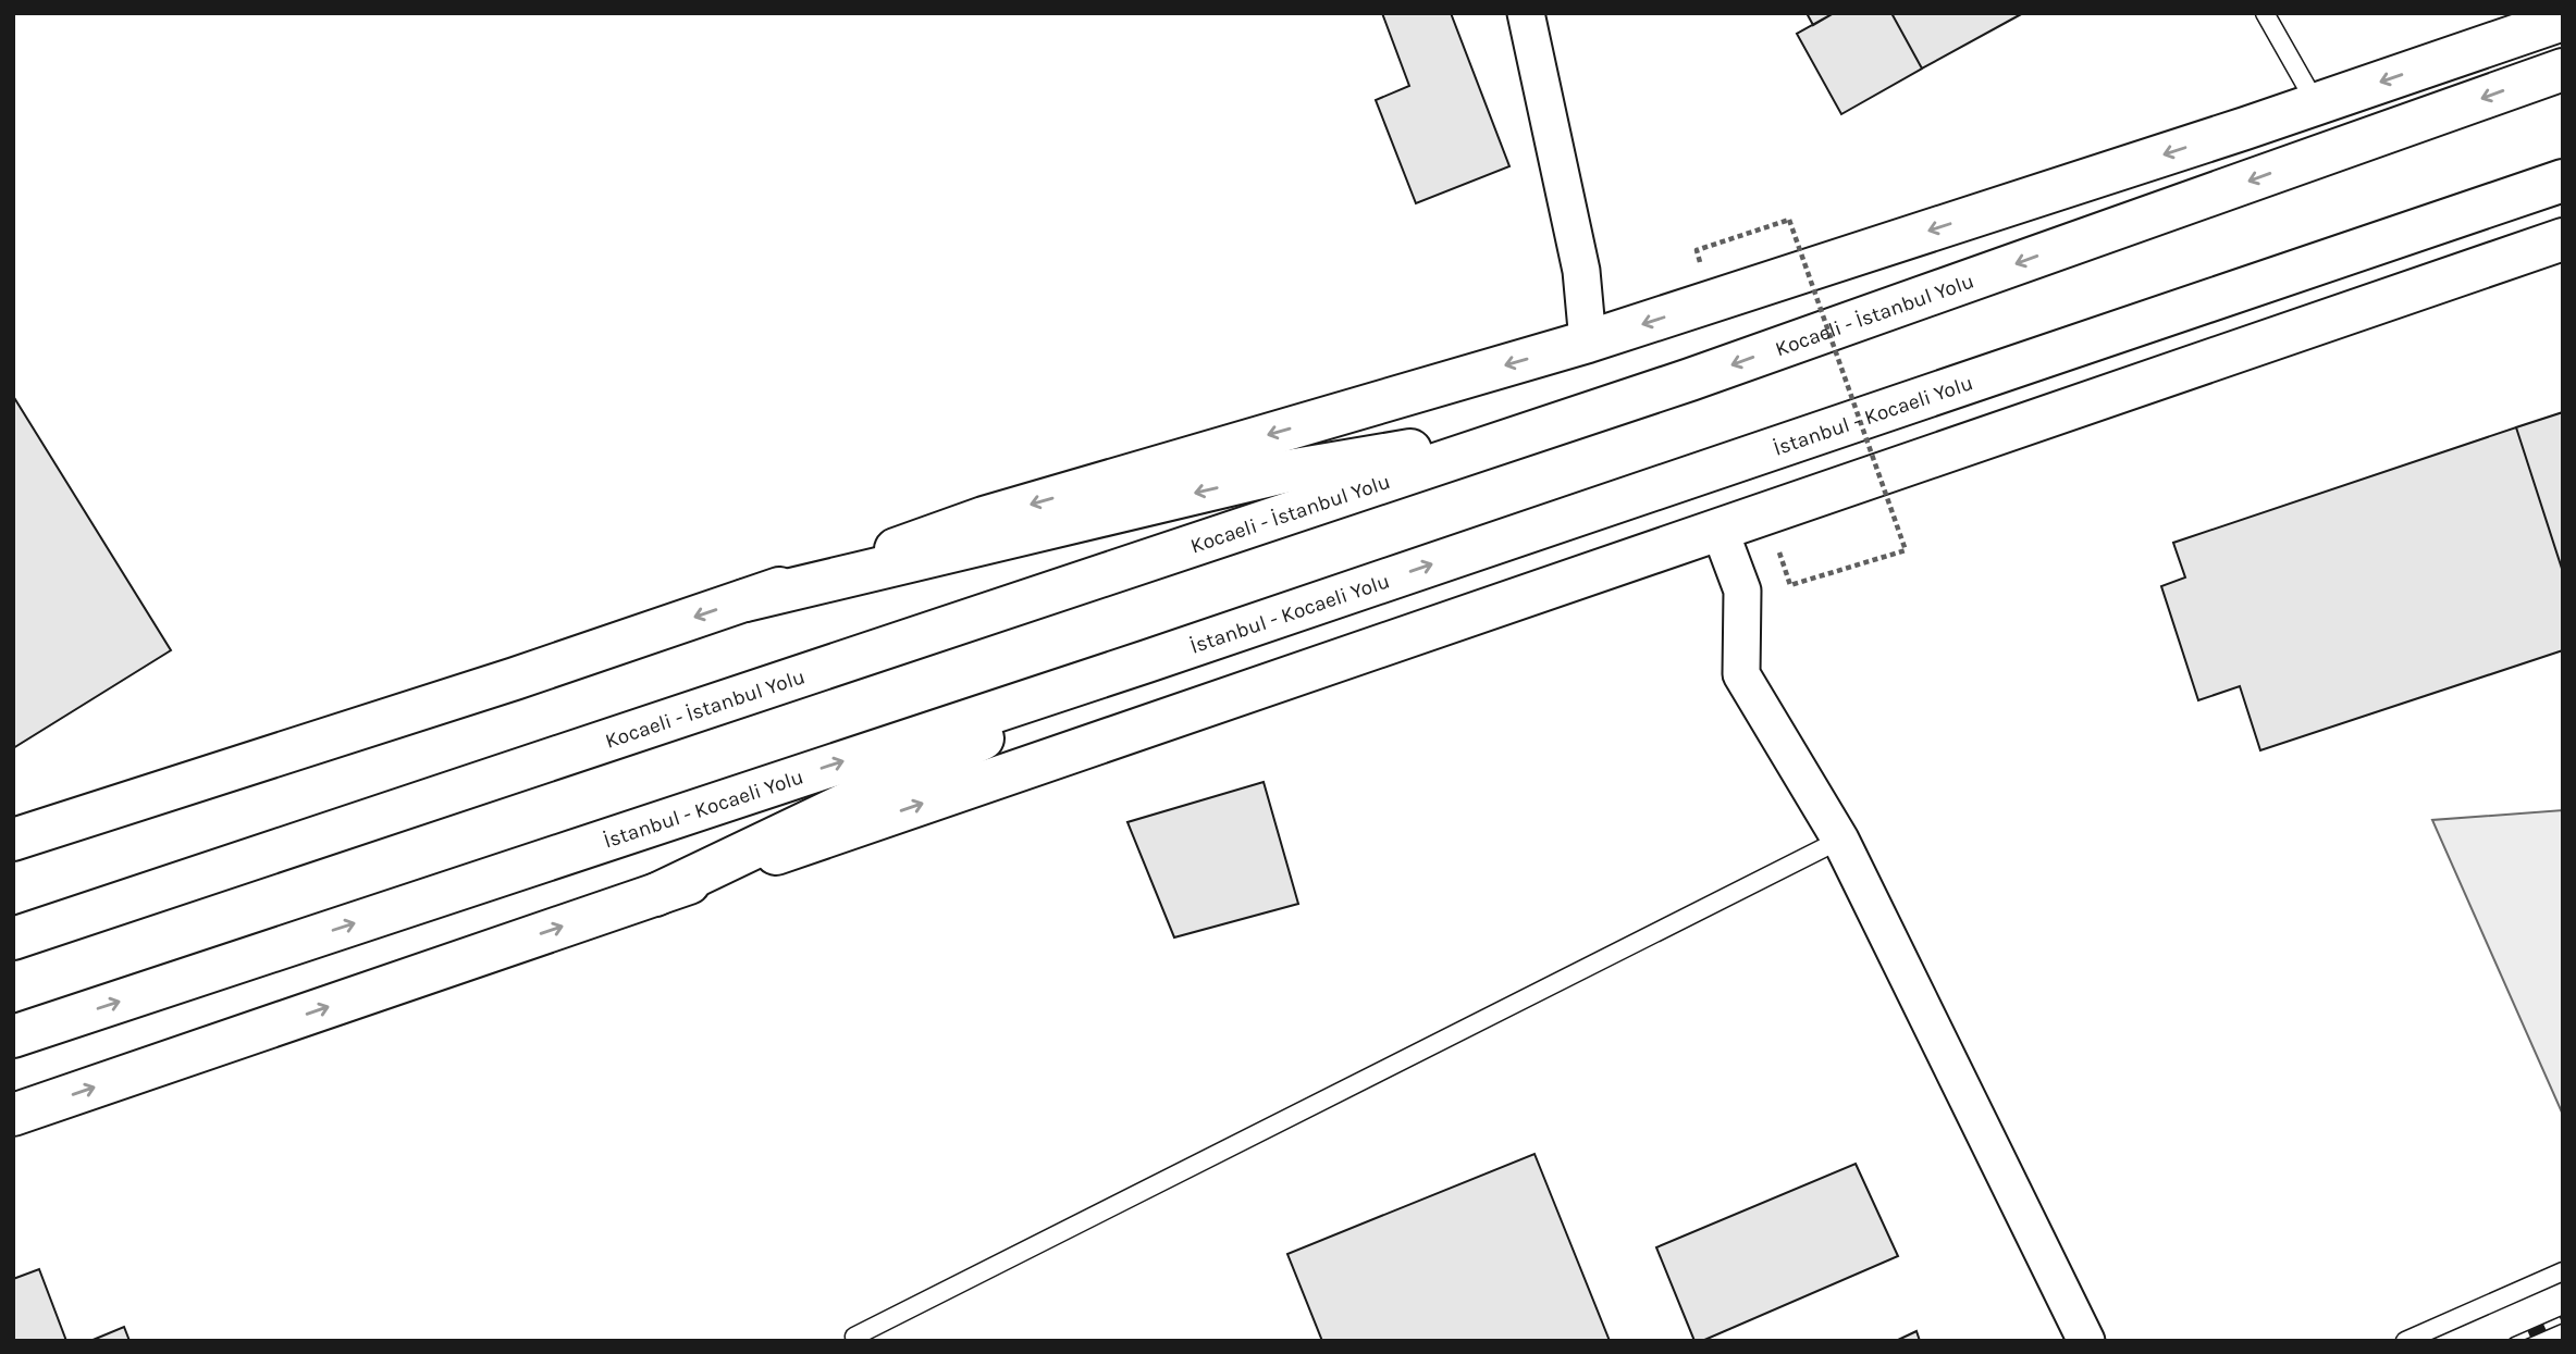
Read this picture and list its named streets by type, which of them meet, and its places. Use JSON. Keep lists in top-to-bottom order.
{
  "streets": {
    "main road": ["Kocaeli - İstanbul Yolu", "İstanbul - Kocaeli Yolu"]
  }
}
